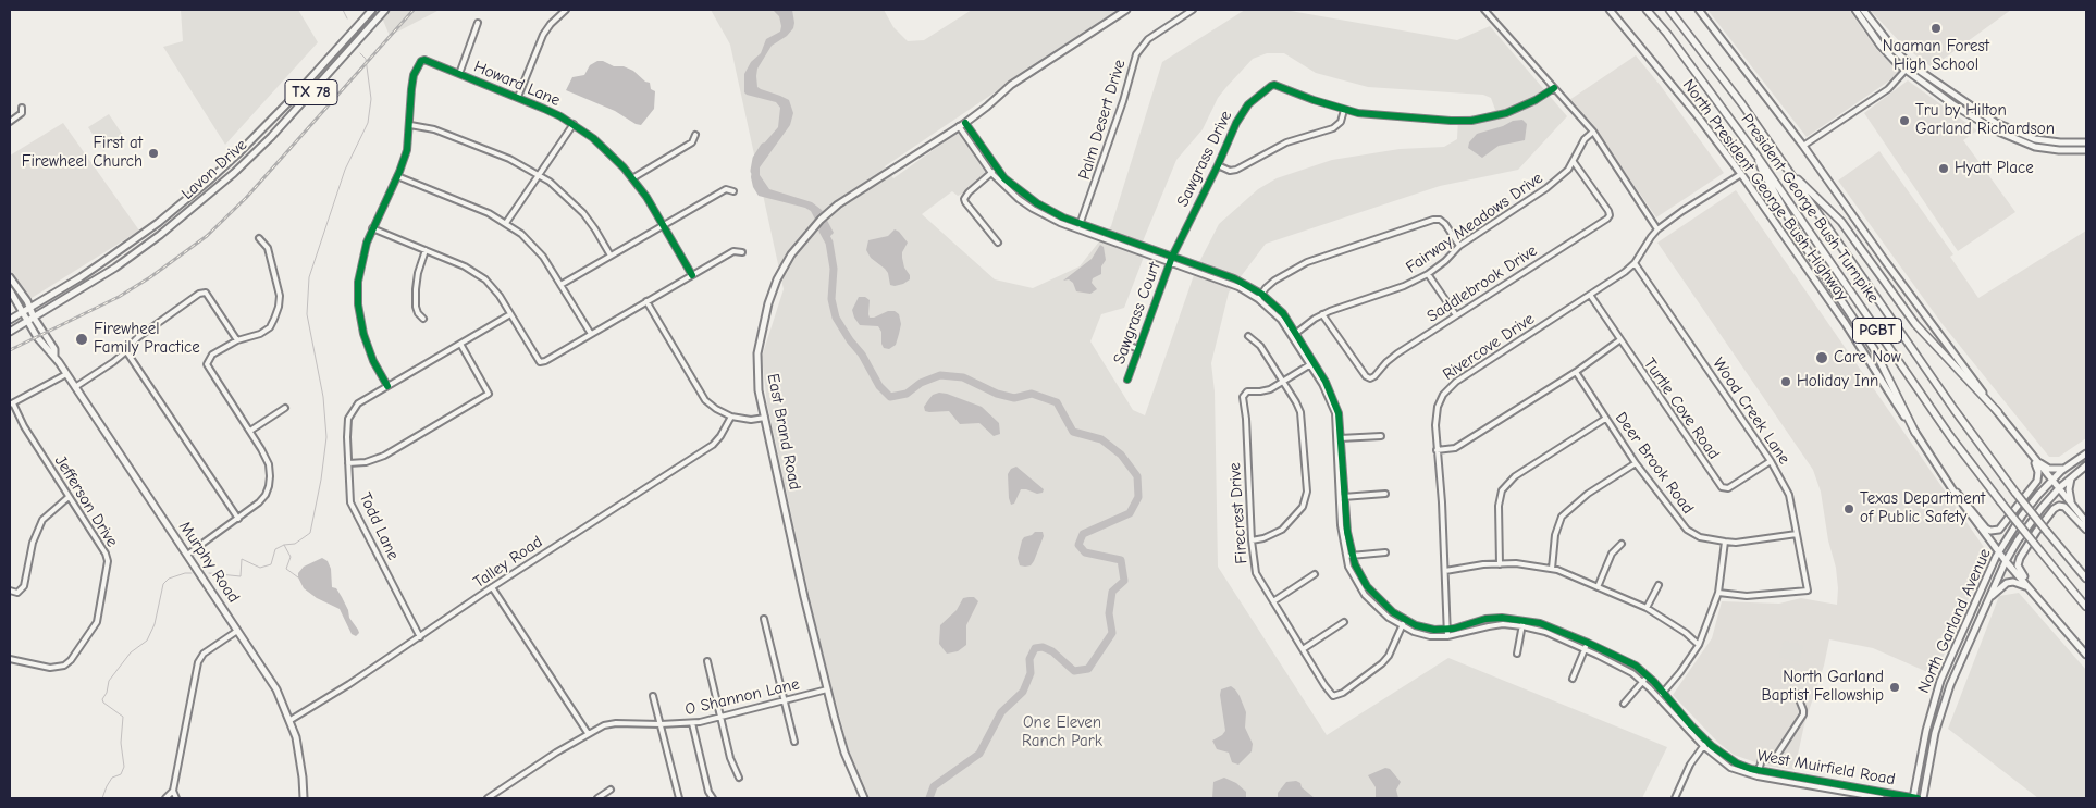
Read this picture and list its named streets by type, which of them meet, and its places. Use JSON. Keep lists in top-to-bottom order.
{
  "streets": {
    "highway": ["President George Bush Turnpike", "PGBT"],
    "main road": [
      "TX 78",
      "Lavon Drive",
      "North President George Bush Highway",
      "East Brand Road",
      "Murphy Road",
      "North Garland Avenue"
    ],
    "street": [
      "Howard Lane",
      "Palm Desert Drive",
      "Sawgrass Drive",
      "Fairway Meadows Drive",
      "Saddlebrook Drive",
      "Sawgrass Court",
      "Rivercove Drive",
      "Turtle Cove Road",
      "Wood Creek Lane",
      "Deer Brook Road",
      "Jefferson Drive",
      "Firecrest Drive",
      "Todd Lane",
      "Talley Road",
      "O Shannon Lane",
      "West Muirfield Road"
    ]
  },
  "crossings": [
    ["TX 78", "Lavon Drive"],
    ["TX 78", "Murphy Road"],
    ["Sawgrass Drive", "Sawgrass Court"],
    ["Lavon Drive", "Murphy Road"],
    ["North President George Bush Highway", "Rivercove Drive"],
    ["North President George Bush Highway", "North Garland Avenue"],
    ["Fairway Meadows Drive", "Saddlebrook Drive"],
    ["Rivercove Drive", "Turtle Cove Road"],
    ["Rivercove Drive", "Wood Creek Lane"],
    ["Rivercove Drive", "West Muirfield Road"],
    ["Turtle Cove Road", "Wood Creek Lane"],
    ["Wood Creek Lane", "Deer Brook Road"],
    ["East Brand Road", "O Shannon Lane"],
    ["Firecrest Drive", "West Muirfield Road"],
    ["Todd Lane", "Talley Road"],
    ["Murphy Road", "Talley Road"],
    ["North Garland Avenue", "West Muirfield Road"]
  ],
  "parks": ["One Eleven Ranch Park"],
  "places": [
    "Naaman Forest High School",
    "Tru by Hilton Garland Richardson",
    "First at Firewheel Church",
    "Hyatt Place",
    "Firewheel Family Practice",
    "Care Now",
    "Holiday Inn",
    "Texas Department of Public Safety",
    "North Garland Baptist Fellowship"
  ]
}
